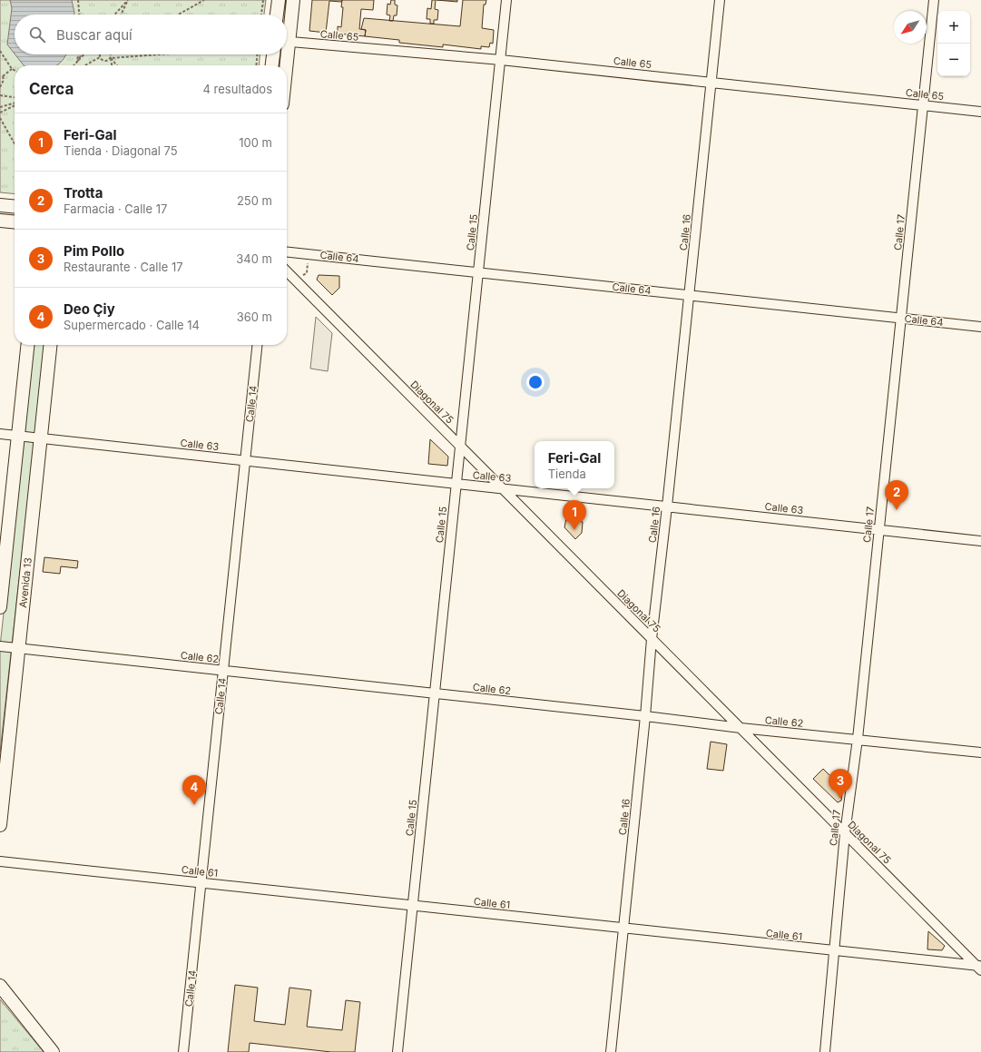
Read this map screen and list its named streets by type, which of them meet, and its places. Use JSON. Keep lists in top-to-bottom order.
{
  "streets": {
    "main road": ["Avenida 13"],
    "street": [
      "Calle 65",
      "Calle 15",
      "Calle 16",
      "Calle 17",
      "Calle 64",
      "Diagonal 75",
      "Calle 14",
      "Calle 63",
      "Calle 62",
      "Calle 61"
    ]
  },
  "crossings": [
    ["Calle 65", "Calle 15"],
    ["Calle 65", "Calle 16"],
    ["Calle 65", "Calle 17"],
    ["Calle 15", "Calle 64"],
    ["Calle 15", "Diagonal 75"],
    ["Calle 15", "Calle 63"],
    ["Calle 15", "Calle 62"],
    ["Calle 15", "Calle 61"],
    ["Calle 16", "Calle 64"],
    ["Calle 16", "Diagonal 75"],
    ["Calle 16", "Calle 63"],
    ["Calle 16", "Calle 62"],
    ["Calle 16", "Calle 61"],
    ["Calle 17", "Calle 64"],
    ["Calle 17", "Diagonal 75"],
    ["Calle 17", "Calle 63"],
    ["Calle 17", "Calle 62"],
    ["Calle 17", "Calle 61"],
    ["Diagonal 75", "Calle 63"],
    ["Diagonal 75", "Calle 62"],
    ["Diagonal 75", "Calle 61"],
    ["Calle 14", "Calle 63"],
    ["Calle 14", "Calle 62"],
    ["Calle 14", "Calle 61"],
    ["Calle 63", "Avenida 13"],
    ["Avenida 13", "Calle 62"]
  ],
  "north": "bottom left",
  "page": {
    "map_buttons": ["+", "−"],
    "search": "Buscar aquí",
    "heading": ["Cerca", "4 resultados"],
    "list": [
      {
        "mark": "1",
        "name": "Feri-Gal",
        "note": "Tienda · Diagonal 75",
        "value": "100 m"
      },
      {
        "mark": "2",
        "name": "Trotta",
        "note": "Farmacia · Calle 17",
        "value": "250 m"
      },
      {
        "mark": "3",
        "name": "Pim Pollo",
        "note": "Restaurante · Calle 17",
        "value": "340 m"
      },
      {
        "mark": "4",
        "name": "Deo Çiy",
        "note": "Supermercado · Calle 14",
        "value": "360 m"
      }
    ],
    "popup": ["Feri-Gal", "Tienda"],
    "pins": [
      "2",
      "1",
      "3",
      "4"
    ]
  }
}
